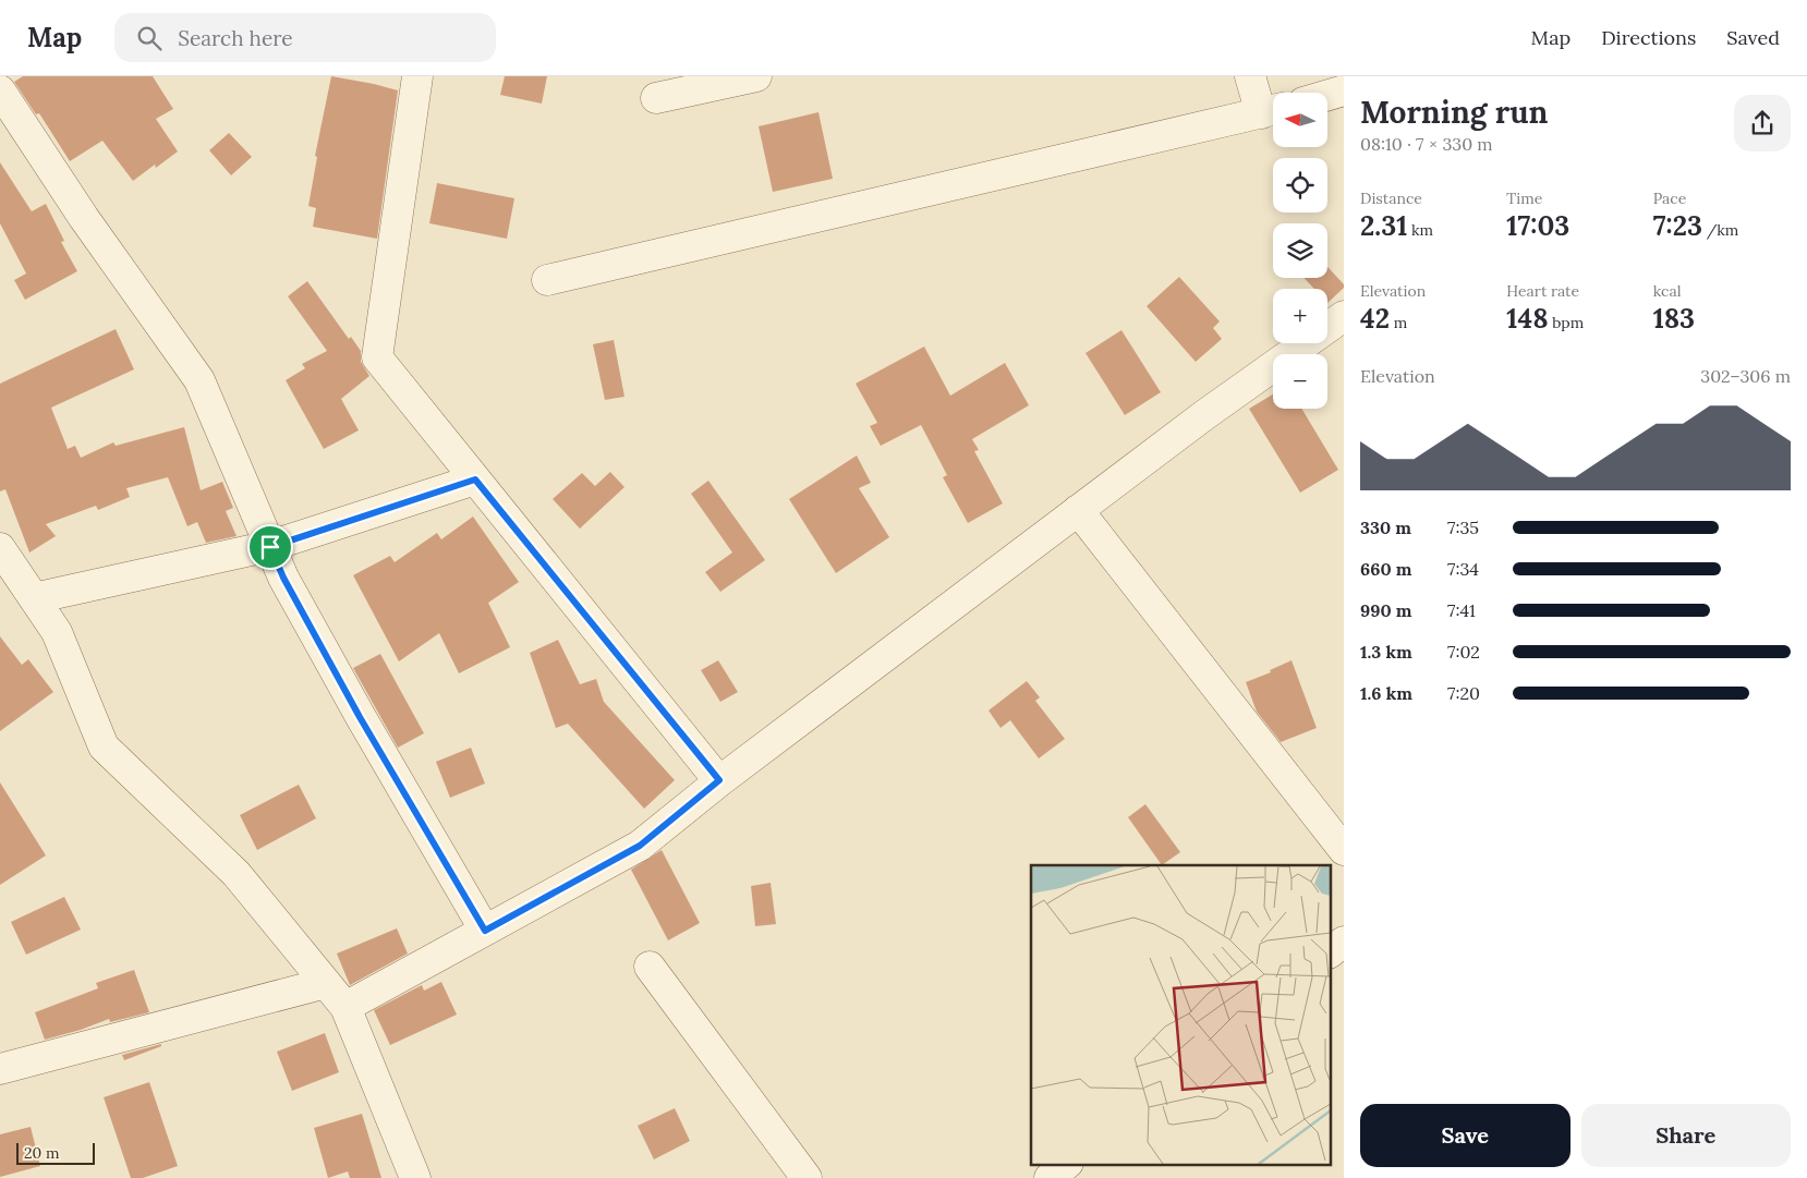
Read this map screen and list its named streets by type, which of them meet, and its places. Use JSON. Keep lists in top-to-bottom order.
{
  "scale_bar": "20 m",
  "north": "left",
  "page": {
    "header": "Map",
    "search": "Search here",
    "nav": ["Map", "Directions", "Saved"],
    "heading": ["Morning run", "08:10 · 7 × 330 m"],
    "map_buttons": ["+", "−"],
    "stats": [
      ["Distance", "2.31 km"],
      ["Time", "17:03"],
      ["Pace", "7:23 /km"],
      ["Elevation", "42 m"],
      ["Heart rate", "148 bpm"],
      ["kcal", "183"]
    ],
    "chart": ["Elevation", "302–306 m"],
    "list": [
      {
        "name": "330 m",
        "note": "7:35"
      },
      {
        "name": "660 m",
        "note": "7:34"
      },
      {
        "name": "990 m",
        "note": "7:41"
      },
      {
        "name": "1.3 km",
        "note": "7:02"
      },
      {
        "name": "1.6 km",
        "note": "7:20"
      }
    ],
    "buttons": ["Save", "Share"],
    "scale": "20 m"
  }
}
